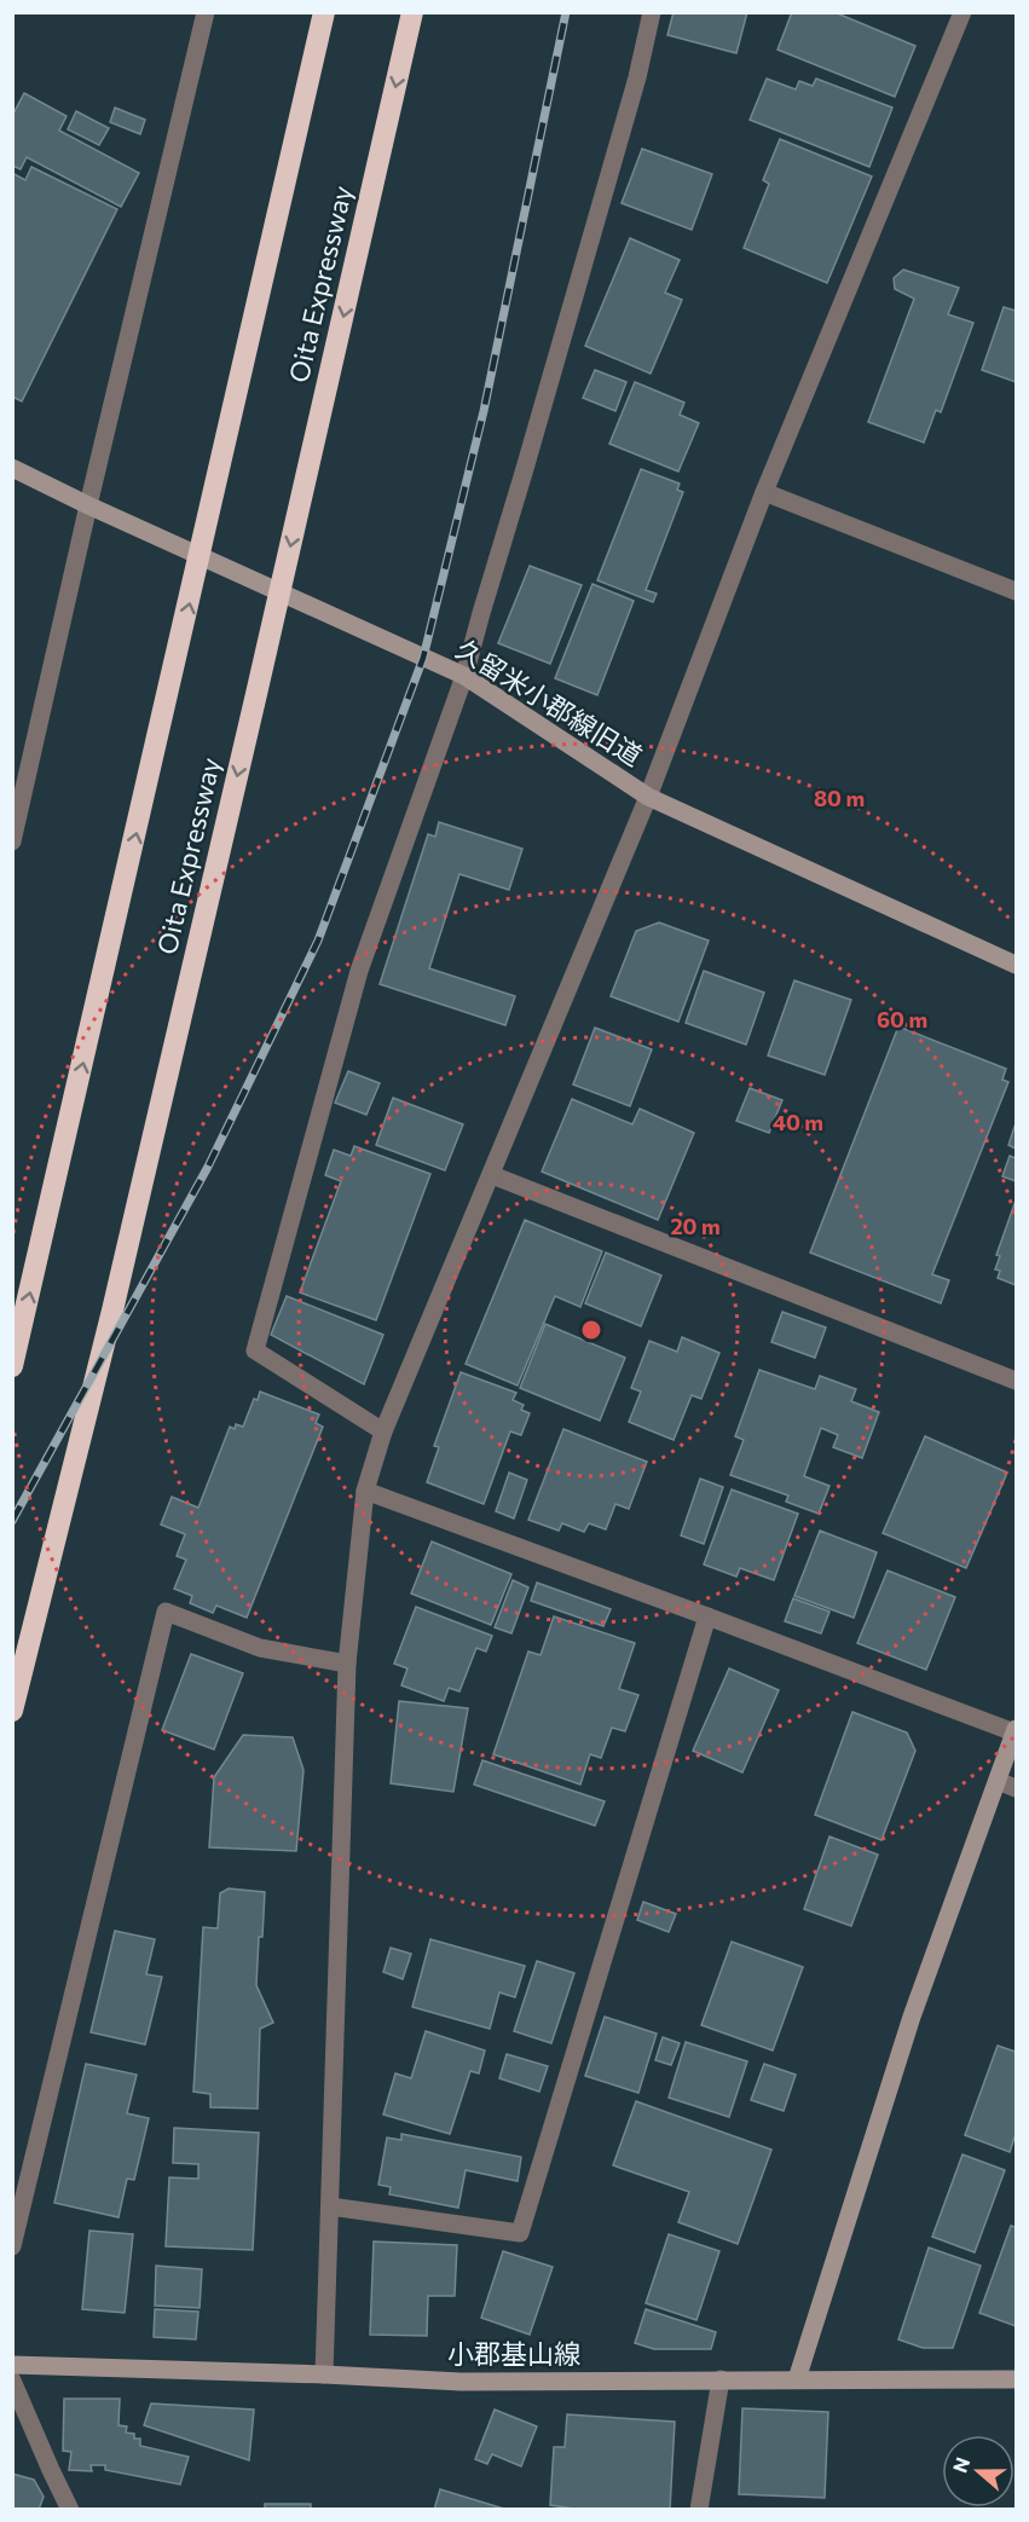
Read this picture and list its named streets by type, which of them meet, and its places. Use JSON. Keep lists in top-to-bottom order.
{
  "streets": {
    "highway": ["Oita Expressway"],
    "street": ["久留米小郡線旧道", "小郡基山線"]
  },
  "north": "left",
  "rings": [
    "80 m",
    "60 m",
    "40 m",
    "20 m"
  ]
}
